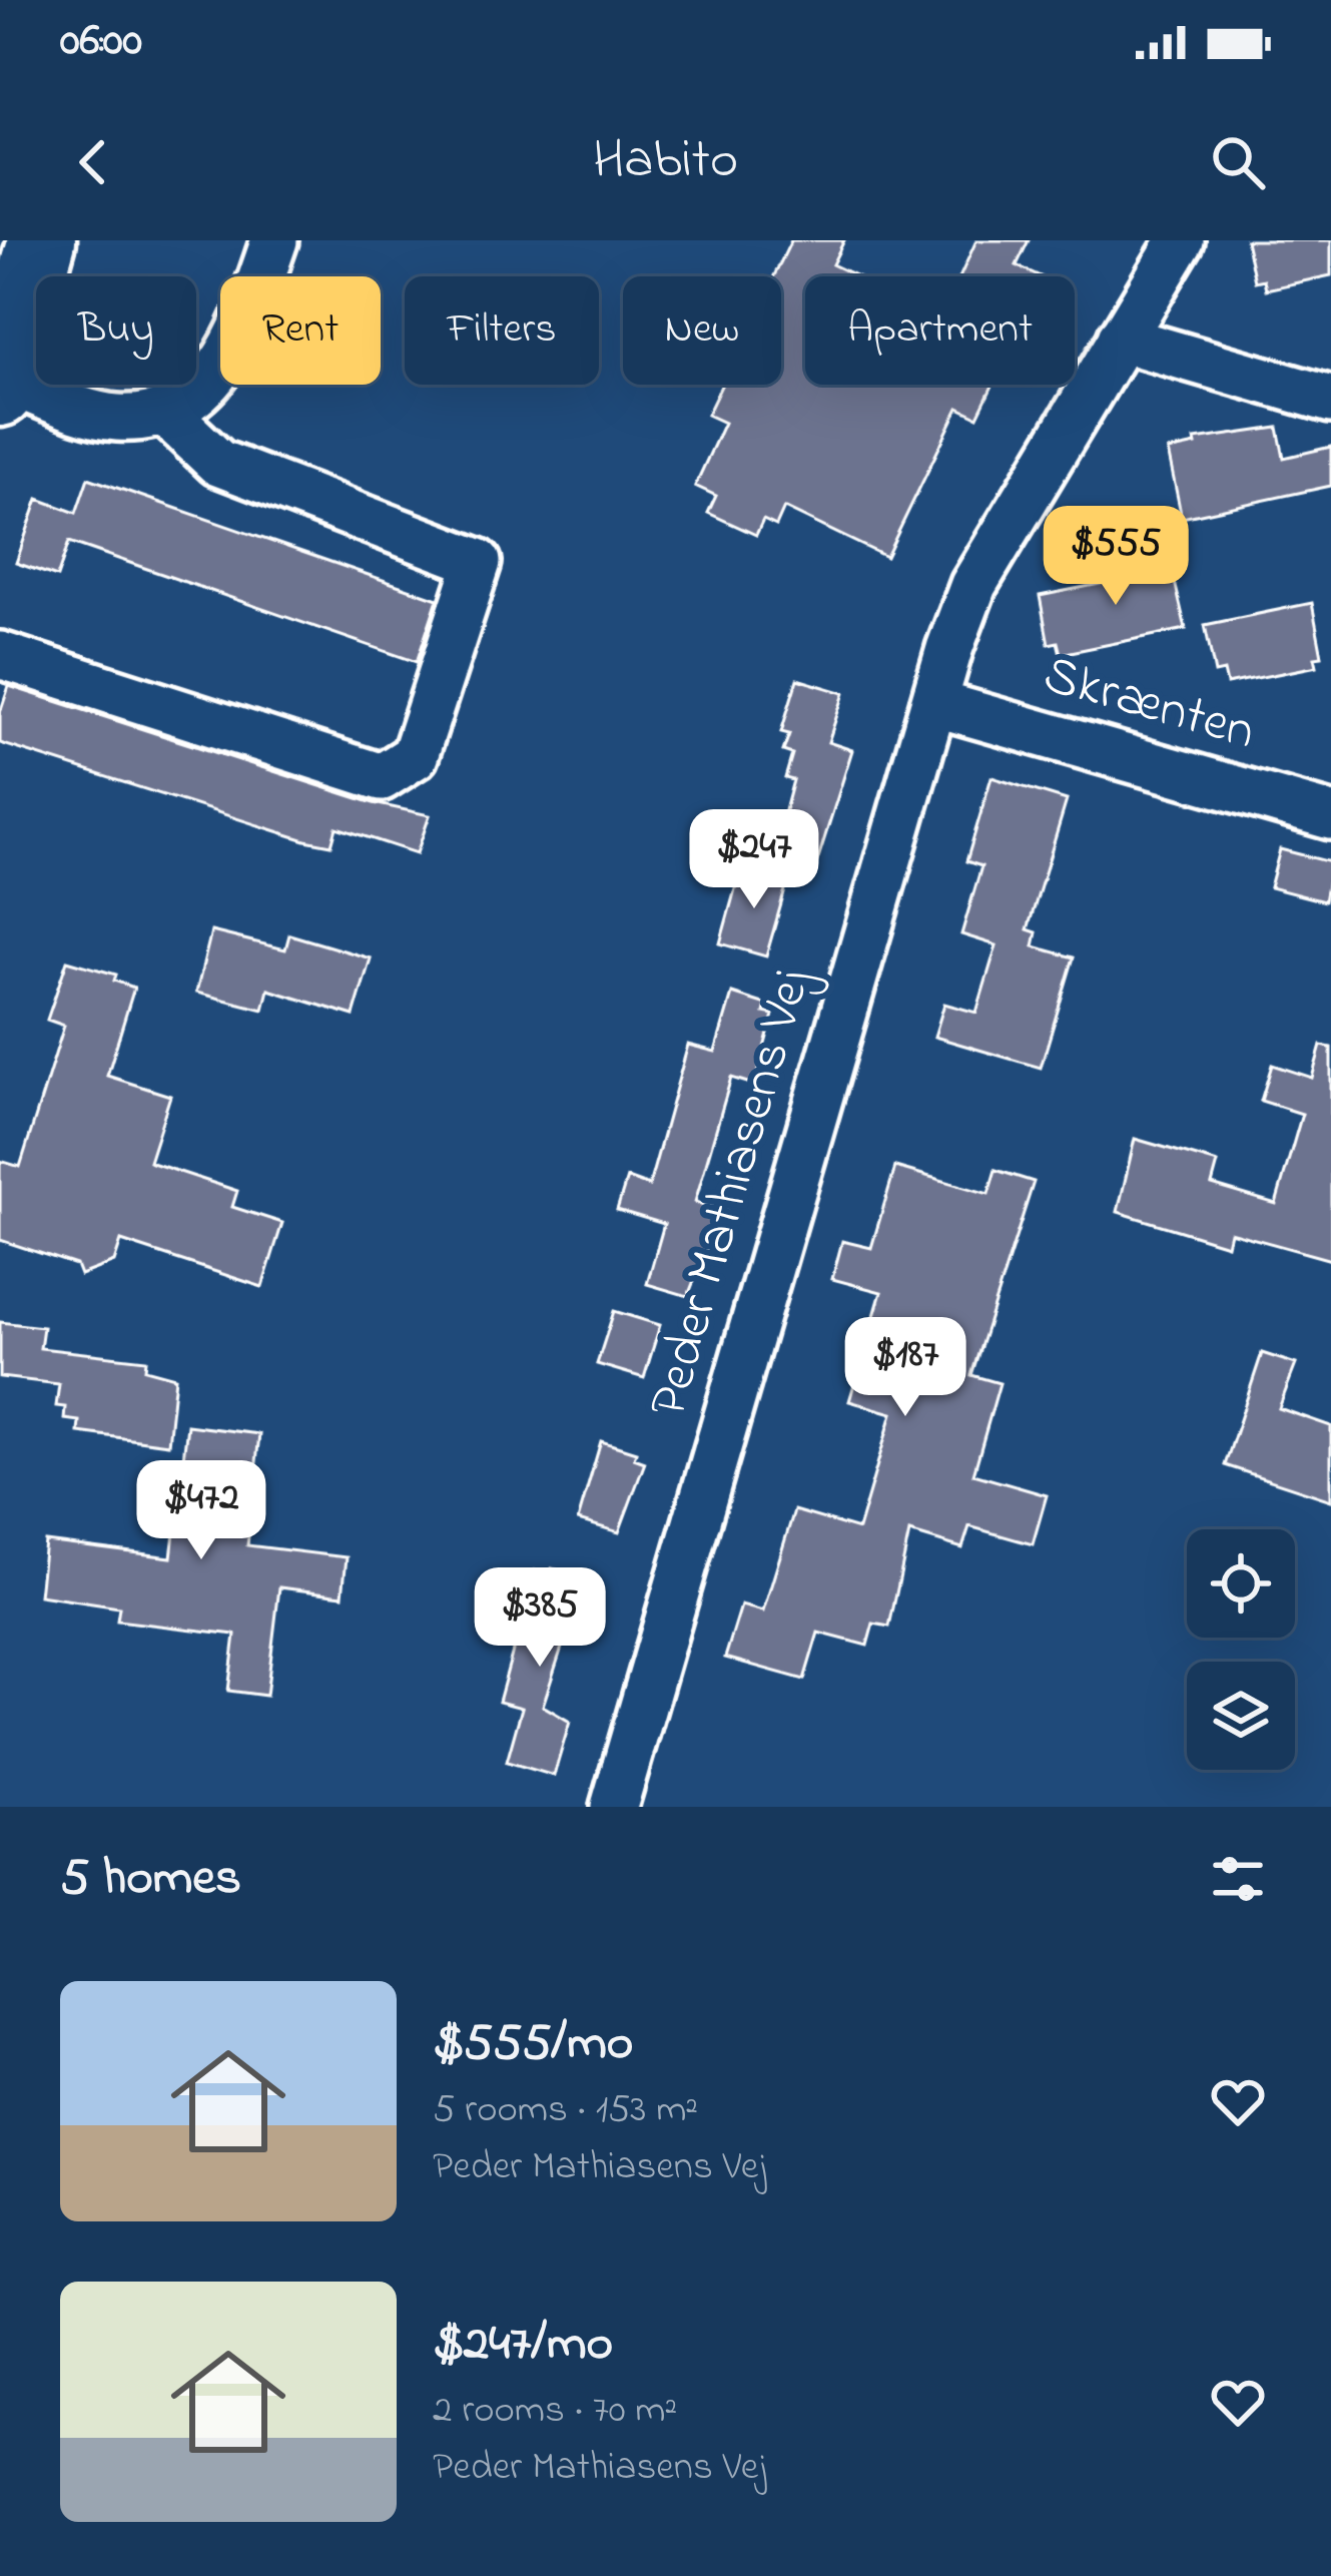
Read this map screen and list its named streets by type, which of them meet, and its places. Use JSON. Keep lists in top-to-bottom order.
{
  "streets": {
    "street": ["Skrænten", "Peder Mathiasens Vej"]
  },
  "crossings": [
    ["Skrænten", "Peder Mathiasens Vej"]
  ],
  "page": {
    "status": "06:00",
    "header": "Habito",
    "chip": [
      "Buy",
      "Rent",
      "Filters",
      "New",
      "Apartment"
    ],
    "price": [
      "$555",
      "$247",
      "$187",
      "$472",
      "$385"
    ],
    "heading": "5 homes",
    "list": [
      {
        "name": "$555/mo",
        "note": "5 rooms · 153 m² · Peder Mathiasens Vej"
      },
      {
        "name": "$247/mo",
        "note": "2 rooms · 70 m² · Peder Mathiasens Vej"
      }
    ]
  }
}
